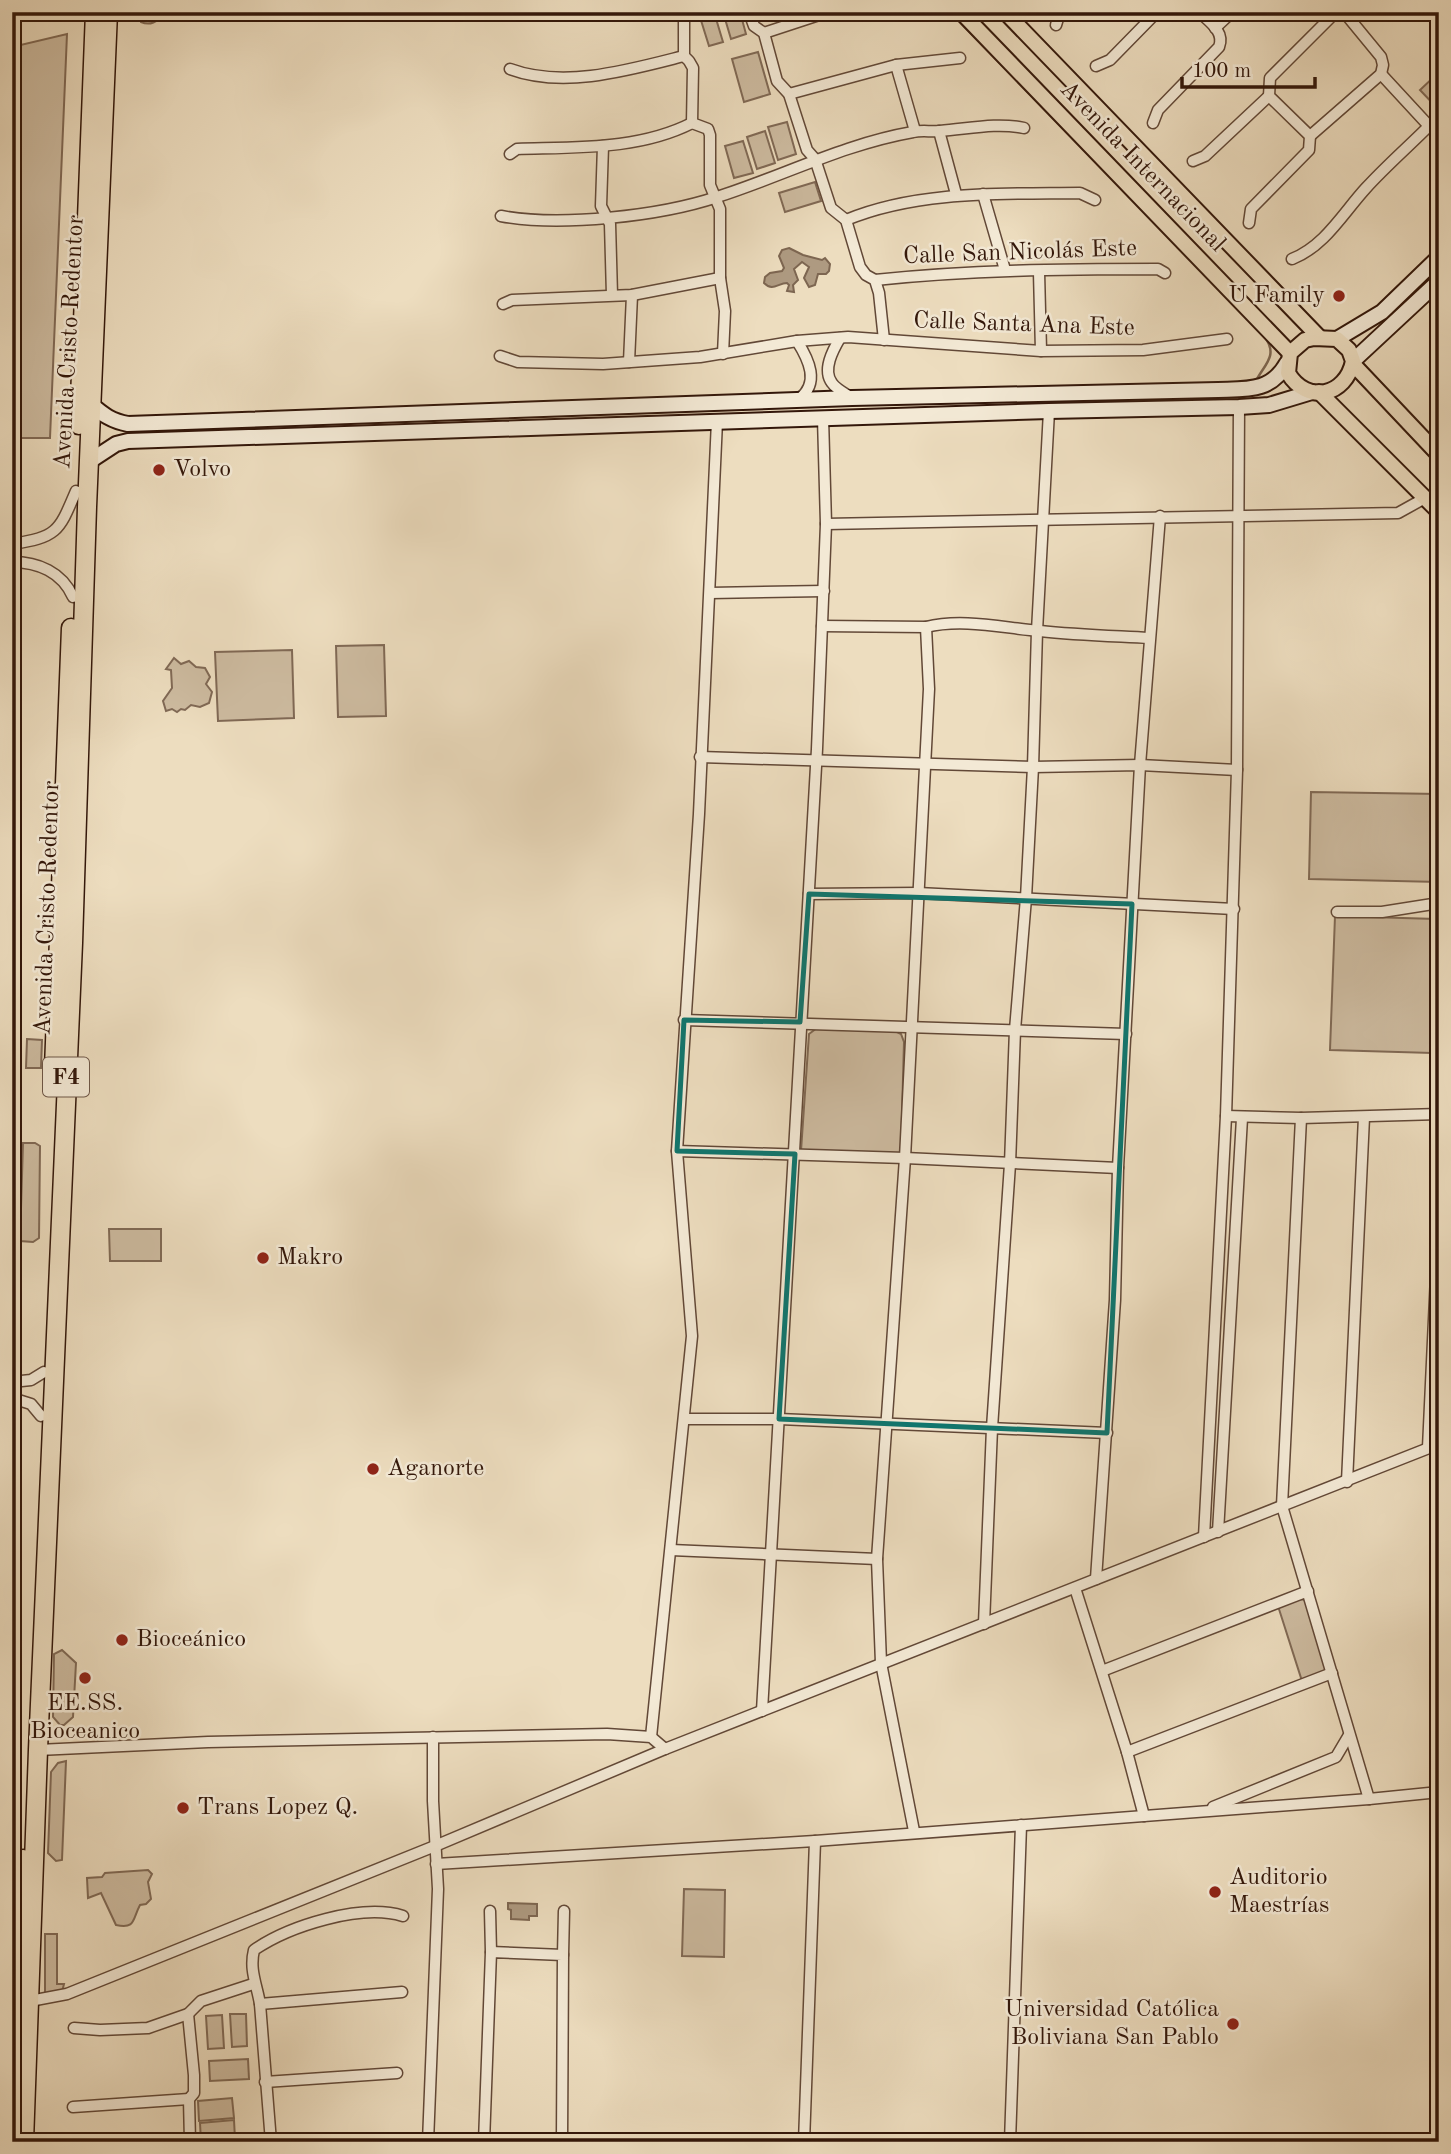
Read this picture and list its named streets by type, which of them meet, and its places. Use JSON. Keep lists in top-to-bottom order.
{
  "streets": {
    "highway": ["Avenida Cristo Redentor", "F4"],
    "main road": ["Avenida Internacional"],
    "street": ["Calle San Nicolás Este", "Calle Santa Ana Este"]
  },
  "places": [
    "U Family",
    "Volvo",
    "Makro",
    "Aganorte",
    "Bioceánico",
    "EE.SS. Bioceanico",
    "Trans Lopez Q.",
    "Auditorio Maestrías",
    "Universidad Católica Boliviana San Pablo"
  ],
  "scale_bar": "100 m"
}
